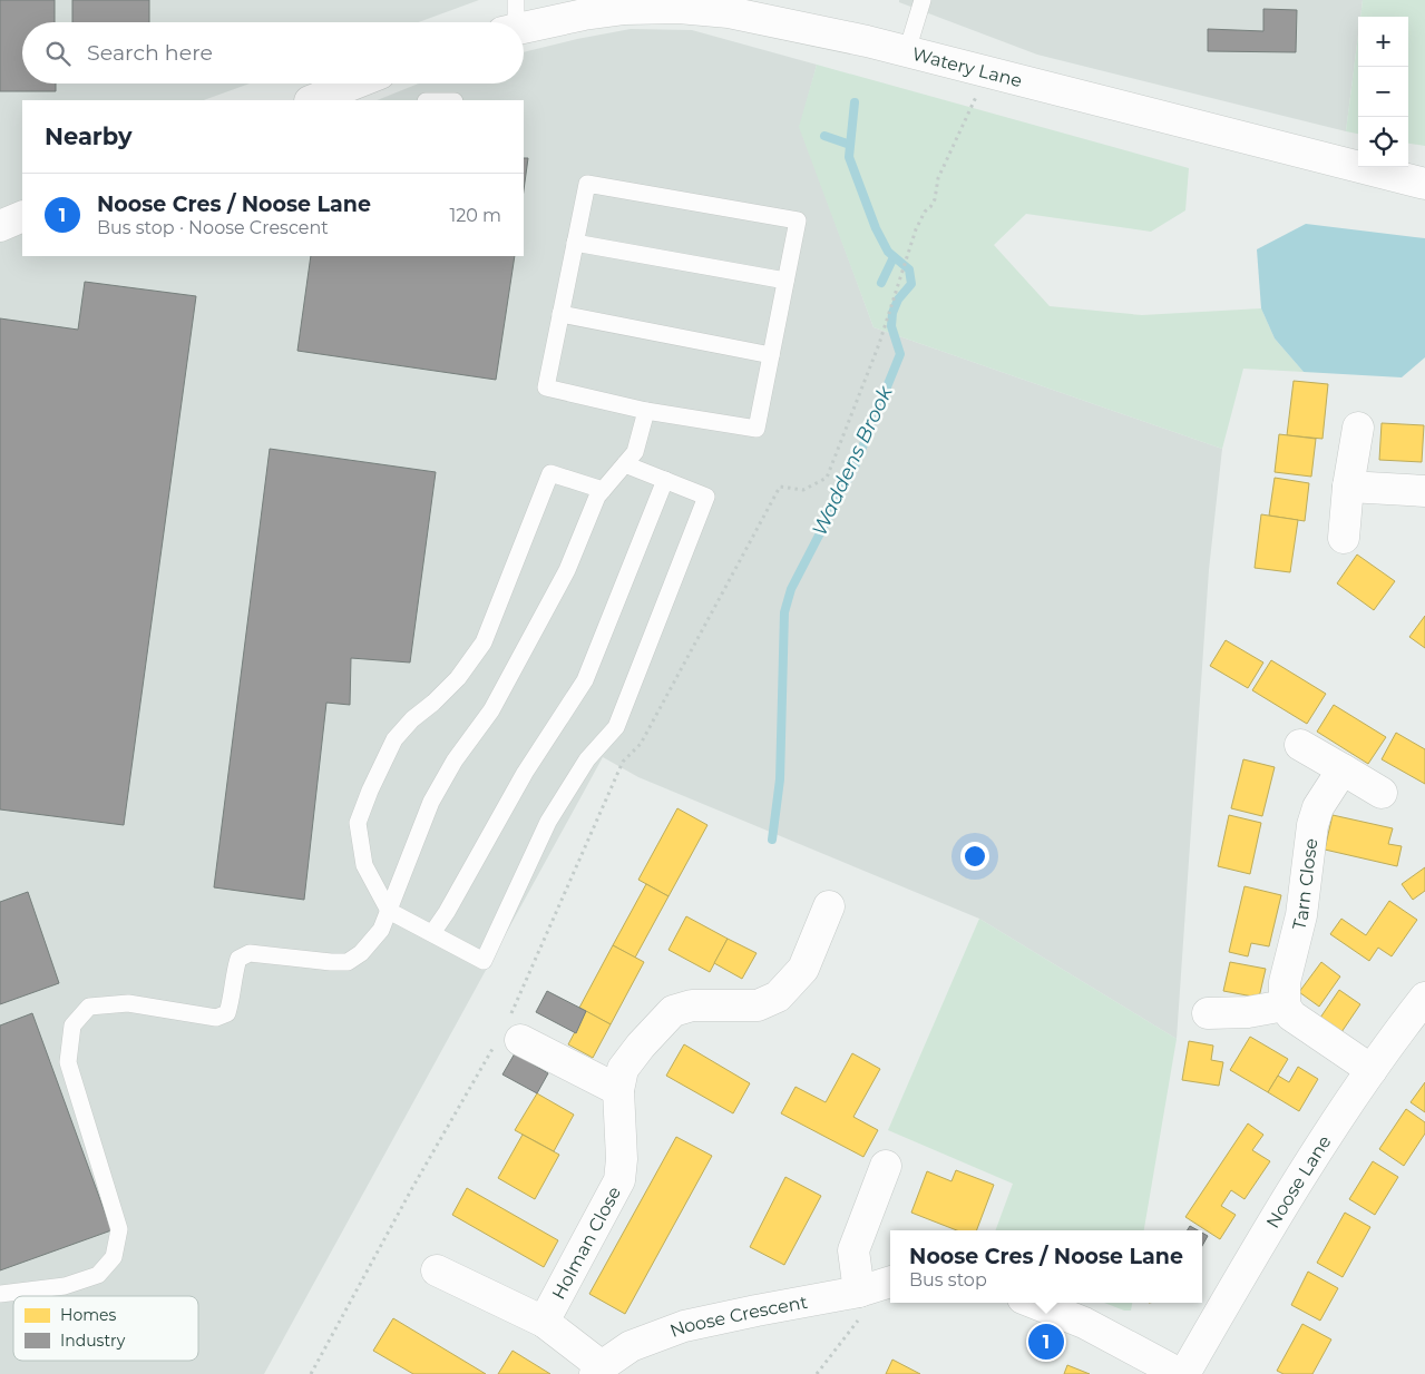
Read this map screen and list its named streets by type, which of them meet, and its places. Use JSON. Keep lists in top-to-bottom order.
{
  "streets": {
    "street": [
      "Watery Lane",
      "Tarn Close",
      "Noose Lane",
      "Holman Close",
      "Noose Crescent"
    ]
  },
  "crossings": [
    ["Holman Close", "Noose Crescent"]
  ],
  "water": ["Waddens Brook"],
  "legend": ["Homes", "Industry"],
  "page": {
    "map_buttons": ["+", "−"],
    "search": "Search here",
    "heading": "Nearby",
    "list": [
      {
        "mark": "1",
        "name": "Noose Cres / Noose Lane",
        "note": "Bus stop · Noose Crescent",
        "value": "120 m"
      }
    ],
    "popup": ["Noose Cres / Noose Lane", "Bus stop"],
    "pins": "1"
  }
}
